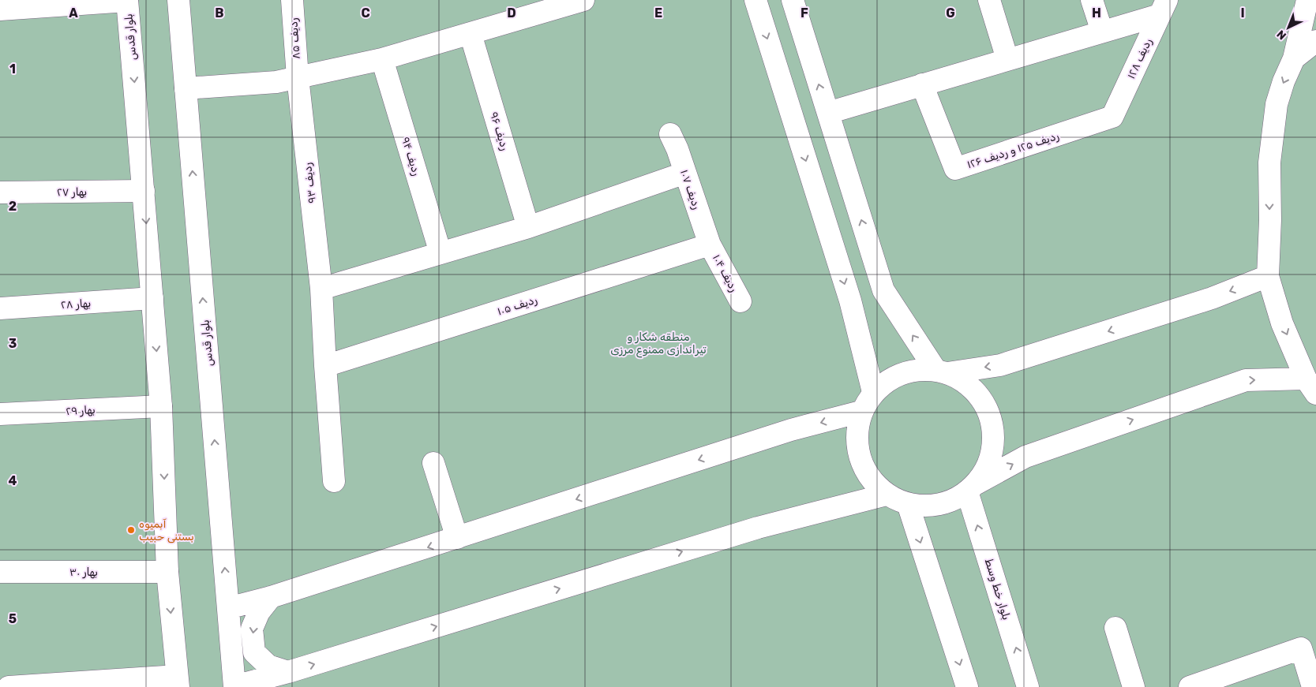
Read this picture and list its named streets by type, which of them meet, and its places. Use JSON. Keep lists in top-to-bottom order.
{
  "streets": {
    "street": [
      "بلوار قدس",
      "ردیف ۸۵",
      "ردیف ۱۲۸",
      "ردیف ۹۶",
      "ردیف ۱۲۵ و ردیف ۱۲۶",
      "ردیف ۹۴",
      "ردیف ۹۳",
      "ردیف ۱۰۷",
      "بهار ۲۷",
      "ردیف ۱۰۴",
      "بهار ۲۸",
      "ردیف ۱۰۵",
      "بهار ۲۹",
      "بهار ۳۰",
      "بلوار خط وسط"
    ]
  },
  "crossings": [
    ["بلوار قدس", "بهار ۲۷"],
    ["بلوار قدس", "بهار ۲۸"],
    ["بلوار قدس", "بهار ۲۹"],
    ["بلوار قدس", "بهار ۳۰"],
    ["ردیف ۸۵", "ردیف ۹۳"],
    ["ردیف ۱۲۸", "ردیف ۱۲۵ و ردیف ۱۲۶"],
    ["ردیف ۹۳", "ردیف ۱۰۵"],
    ["ردیف ۱۰۷", "ردیف ۱۰۴"],
    ["ردیف ۱۰۷", "ردیف ۱۰۵"],
    ["ردیف ۱۰۴", "ردیف ۱۰۵"]
  ],
  "parks": ["منطقه شکار و تیراندازی ممنوع مرزی"],
  "places": ["آبمیوه بستنی حبیب"],
  "north": "bottom left",
  "grid": {
    "columns": [
      "A",
      "B",
      "C",
      "D",
      "E",
      "F",
      "G",
      "H",
      "I"
    ],
    "rows": [
      "1",
      "2",
      "3",
      "4",
      "5"
    ]
  }
}
